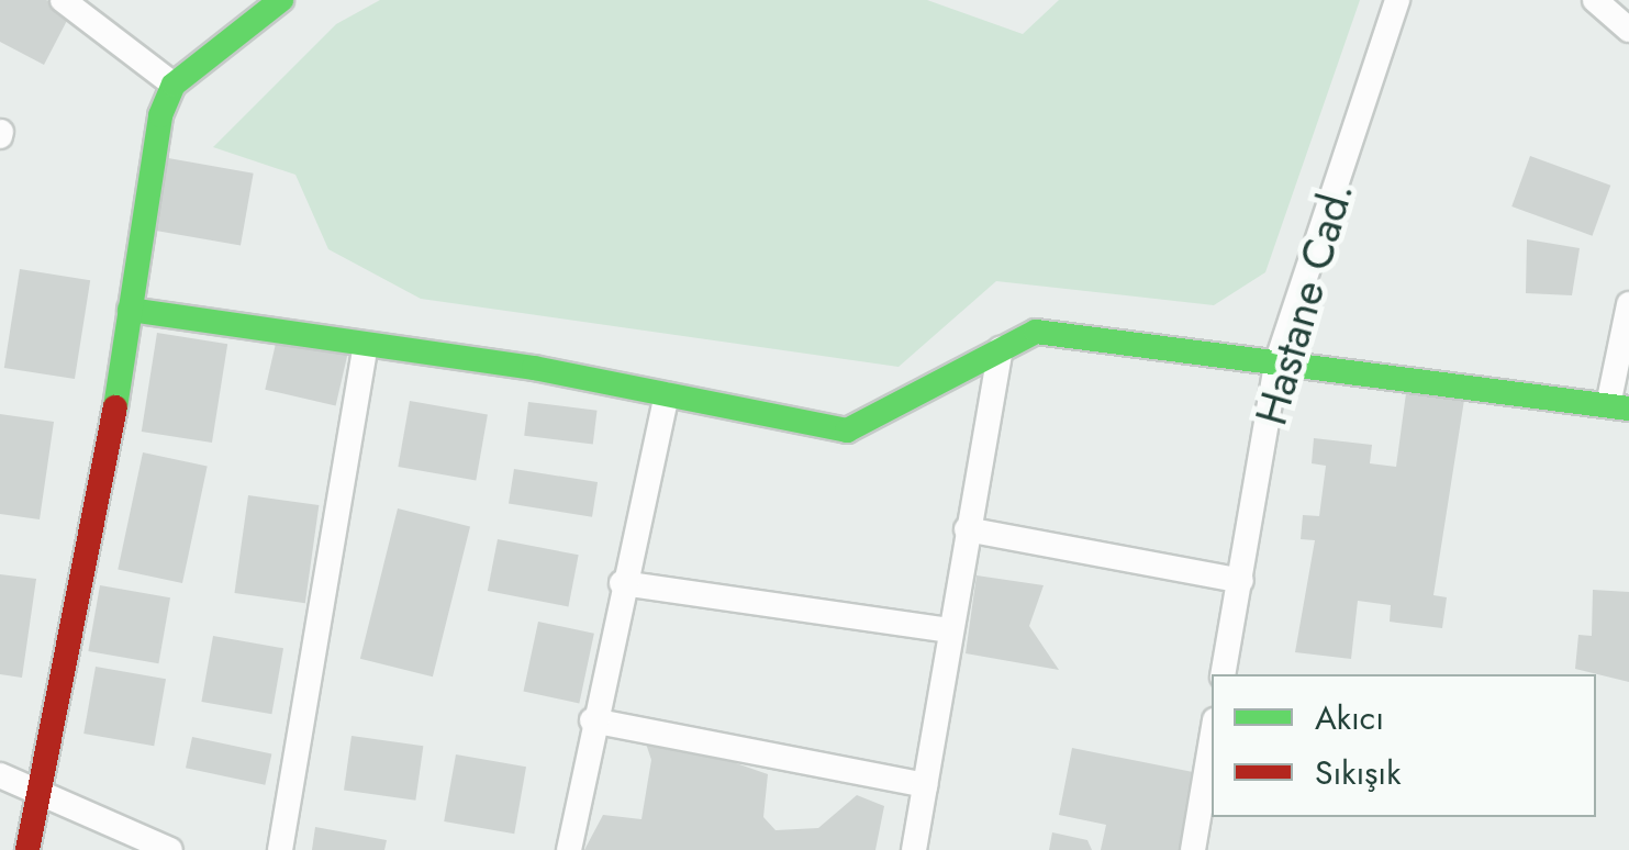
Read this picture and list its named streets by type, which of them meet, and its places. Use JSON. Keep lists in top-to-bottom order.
{
  "streets": {
    "street": ["Hastane Cad."]
  },
  "legend": ["Akıcı", "Sıkışık"]
}
